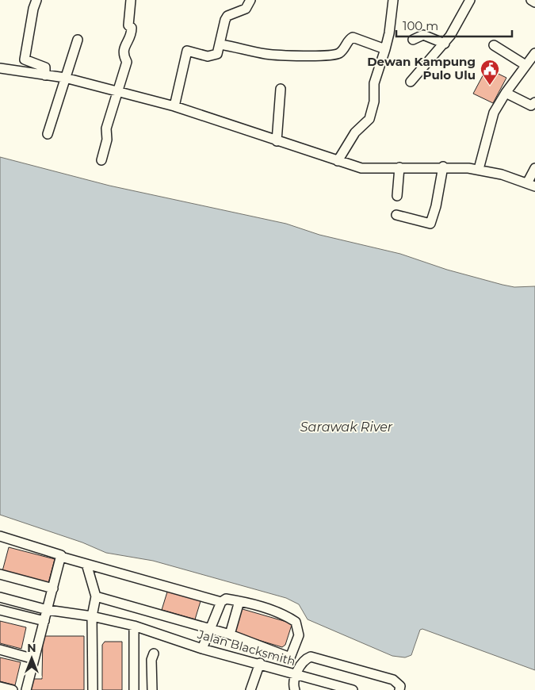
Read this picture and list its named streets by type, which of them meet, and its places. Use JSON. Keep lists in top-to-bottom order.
{
  "streets": {
    "street": ["Jalan Blacksmith"]
  },
  "water": ["Sarawak River"],
  "places": {
    "public building": ["Dewan Kampung Pulo Ulu"]
  },
  "scale_bar": "100 m",
  "north": "top"
}
